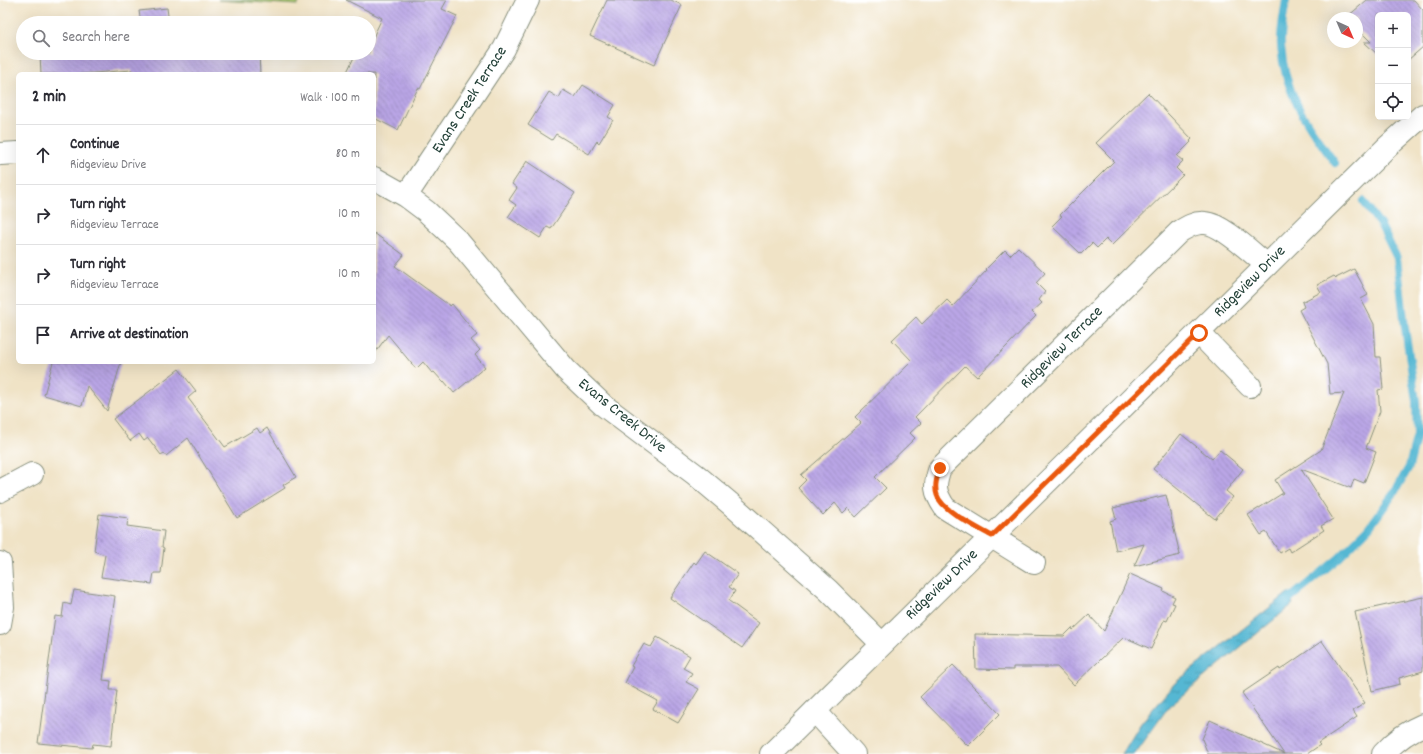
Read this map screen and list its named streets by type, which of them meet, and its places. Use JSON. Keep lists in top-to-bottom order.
{
  "streets": {
    "street": [
      "Evans Creek Terrace",
      "Ridgeview Drive",
      "Ridgeview Terrace",
      "Evans Creek Drive"
    ]
  },
  "crossings": [
    ["Evans Creek Terrace", "Evans Creek Drive"],
    ["Ridgeview Drive", "Ridgeview Terrace"],
    ["Ridgeview Drive", "Evans Creek Drive"]
  ],
  "north": "bottom right",
  "page": {
    "map_buttons": ["+", "−"],
    "search": "Search here",
    "heading": ["2 min", "Walk · 100 m"],
    "list": [
      ["Continue", "Ridgeview Drive", "80 m"],
      ["Turn right", "Ridgeview Terrace", "10 m"],
      ["Turn right", "Ridgeview Terrace", "10 m"],
      "Arrive at destination"
    ]
  }
}
